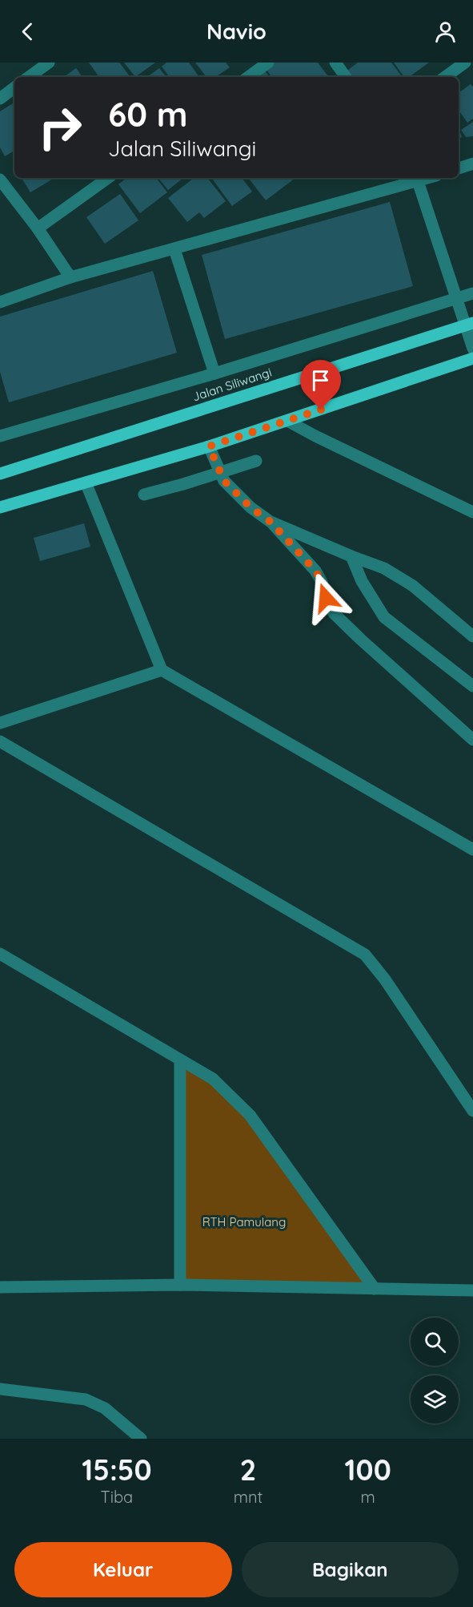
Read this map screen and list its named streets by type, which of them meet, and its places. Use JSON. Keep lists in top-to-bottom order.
{
  "streets": {
    "main road": ["Jalan Siliwangi"]
  },
  "parks": ["RTH Pamulang"],
  "page": {
    "header": "Navio",
    "turn": ["60 m", "Jalan Siliwangi"],
    "eta": [
      "15:50",
      "Tiba",
      "2",
      "mnt",
      "100",
      "m"
    ],
    "buttons": ["Keluar", "Bagikan"]
  }
}
